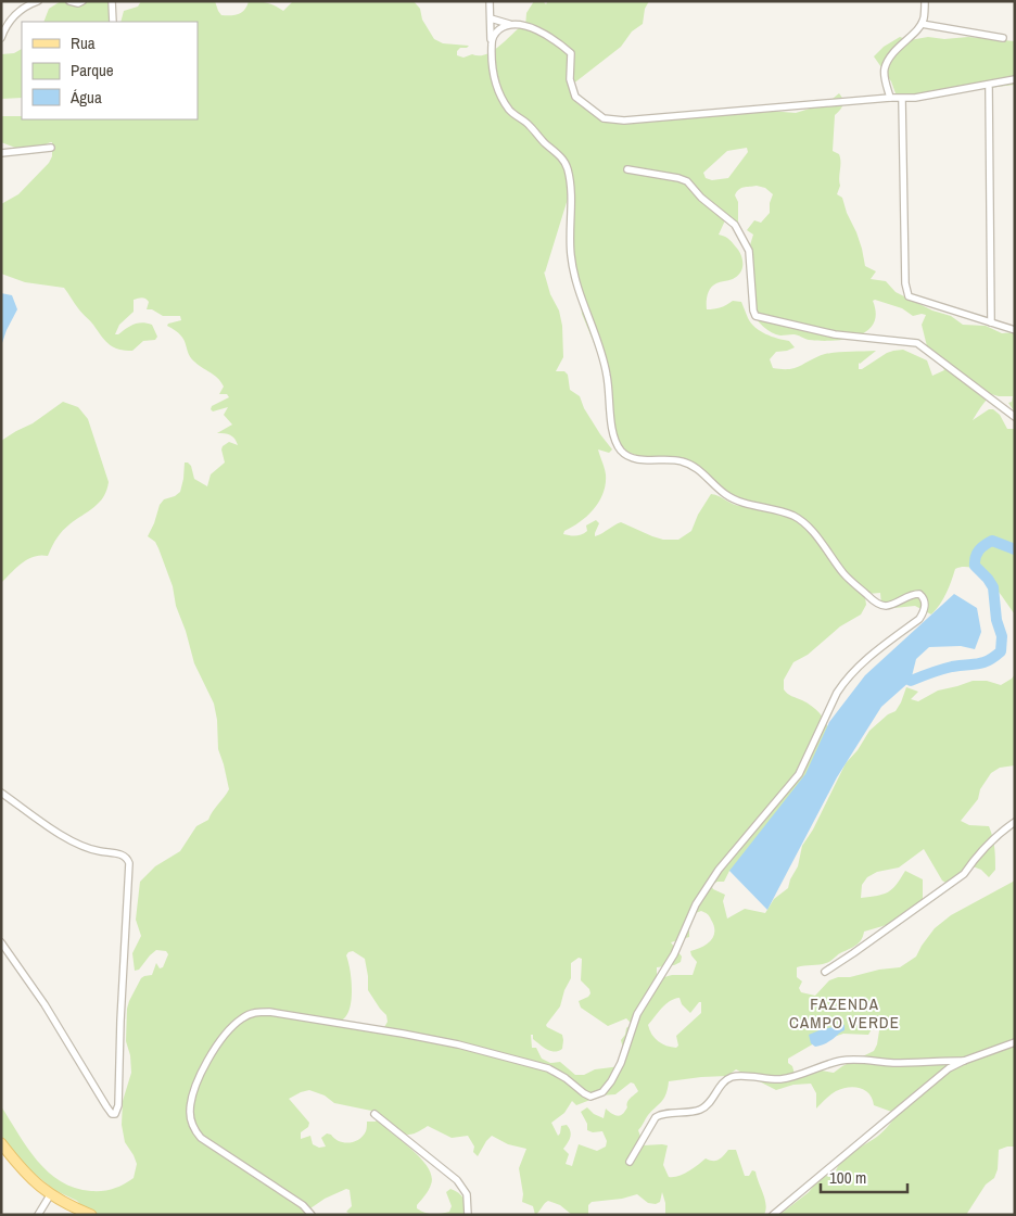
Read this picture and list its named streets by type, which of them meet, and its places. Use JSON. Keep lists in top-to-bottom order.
{
  "districts": ["FAZENDA CAMPO VERDE"],
  "legend": ["Rua", "Parque", "Água"],
  "scale_bar": "100 m"
}
